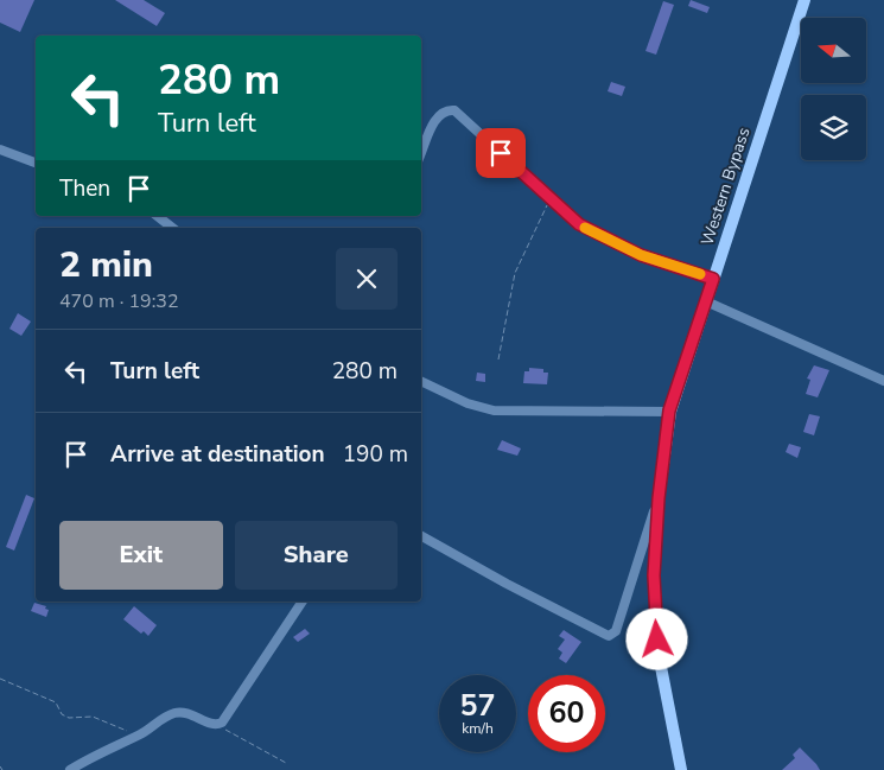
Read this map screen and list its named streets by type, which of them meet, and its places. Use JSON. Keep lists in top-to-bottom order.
{
  "streets": {
    "main road": ["Western Bypass"]
  },
  "north": "left",
  "page": {
    "turn": ["280 m", "Turn left"],
    "then": "Then",
    "heading": ["2 min", "470 m · 19:32"],
    "list": [
      {
        "name": "Turn left",
        "value": "280 m"
      },
      {
        "name": "Arrive at destination",
        "value": "190 m"
      }
    ],
    "buttons": ["Exit", "Share"],
    "speed": "57 km/h",
    "limit": "60"
  }
}
